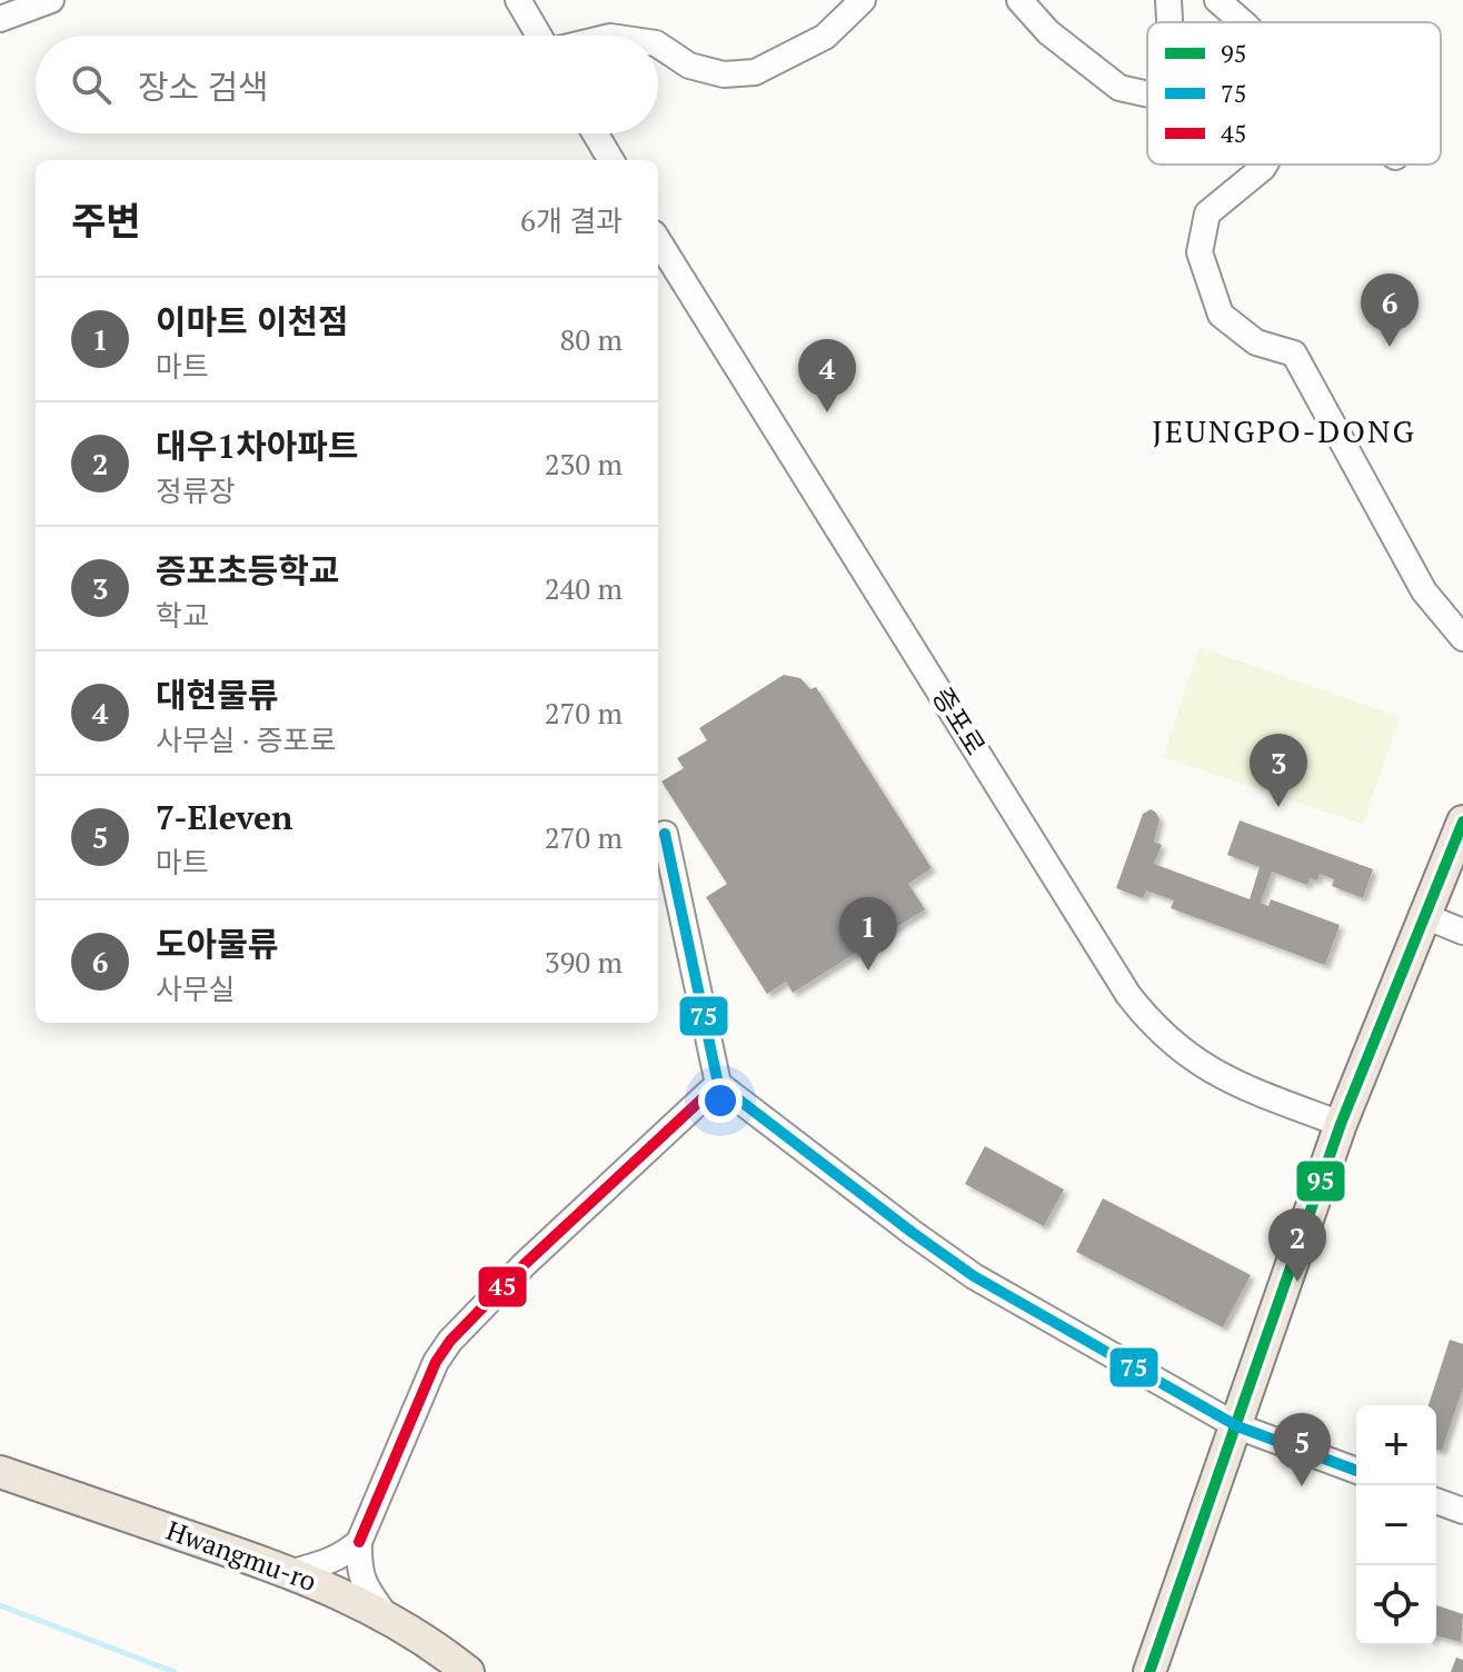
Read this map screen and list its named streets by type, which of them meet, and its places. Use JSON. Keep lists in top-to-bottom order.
{
  "streets": {
    "main road": ["Hwangmu-ro"],
    "street": ["증포로"]
  },
  "districts": ["JEUNGPO-DONG"],
  "lines": ["transit line 95", "transit line 75", "transit line 45"],
  "legend": ["95", "75", "45"],
  "page": {
    "search": "장소 검색",
    "heading": ["주변", "6개 결과"],
    "pins": [
      "6",
      "4",
      "3",
      "1",
      "2",
      "5"
    ],
    "list": [
      {
        "mark": "1",
        "name": "이마트 이천점",
        "note": "마트",
        "value": "80 m"
      },
      {
        "mark": "2",
        "name": "대우1차아파트",
        "note": "정류장",
        "value": "230 m"
      },
      {
        "mark": "3",
        "name": "증포초등학교",
        "note": "학교",
        "value": "240 m"
      },
      {
        "mark": "4",
        "name": "대현물류",
        "note": "사무실 · 증포로",
        "value": "270 m"
      },
      {
        "mark": "5",
        "name": "7-Eleven",
        "note": "마트",
        "value": "270 m"
      },
      {
        "mark": "6",
        "name": "도아물류",
        "note": "사무실",
        "value": "390 m"
      }
    ],
    "map_buttons": ["+", "−"]
  }
}
